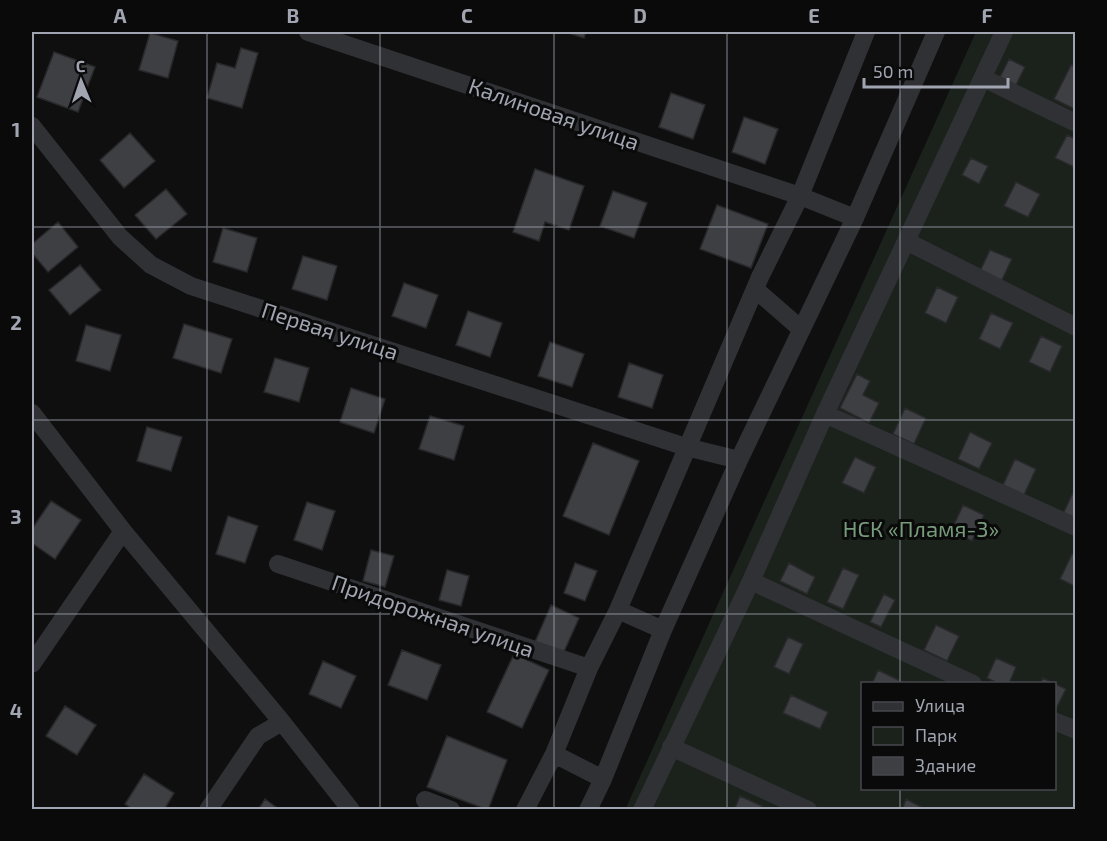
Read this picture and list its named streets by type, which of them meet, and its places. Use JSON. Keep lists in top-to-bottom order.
{
  "streets": {
    "street": ["Калиновая улица", "Первая улица", "Придорожная улица"]
  },
  "parks": ["НСК «Пламя-3»"],
  "legend": ["Улица", "Парк", "Здание"],
  "scale_bar": "50 m",
  "north": "top",
  "grid": {
    "columns": [
      "A",
      "B",
      "C",
      "D",
      "E",
      "F"
    ],
    "rows": [
      "1",
      "2",
      "3",
      "4"
    ]
  }
}
